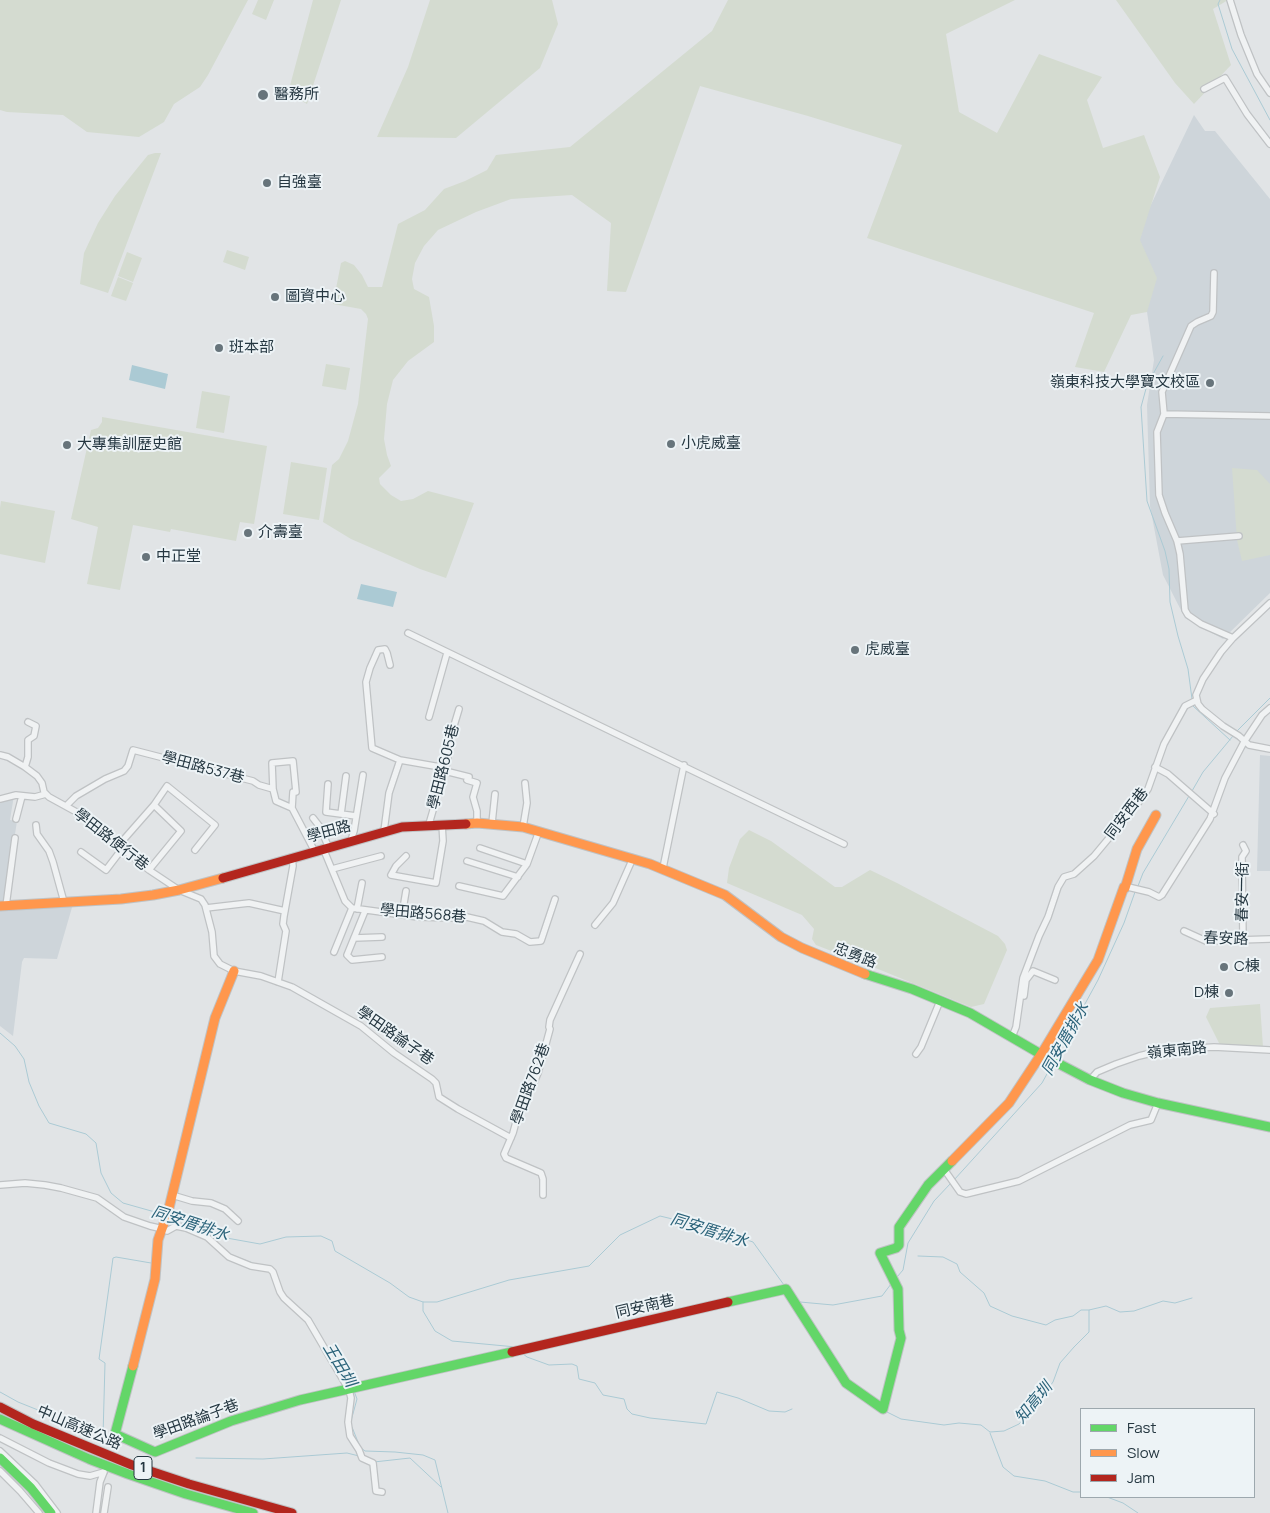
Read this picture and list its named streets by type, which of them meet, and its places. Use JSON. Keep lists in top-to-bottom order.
{
  "streets": {
    "main road": [
      "學田路",
      "忠勇路",
      "學田路論子巷",
      "同安南巷",
      "中山高速公路",
      "1"
    ],
    "street": [
      "學田路605巷",
      "學田路537巷",
      "同安西巷",
      "學田路便行巷",
      "春安一街",
      "學田路568巷",
      "春安路",
      "嶺東南路",
      "學田路762巷"
    ]
  },
  "crossings": [
    ["學田路605巷", "學田路"],
    ["學田路537巷", "學田路便行巷"],
    ["同安西巷", "忠勇路"],
    ["學田路", "學田路便行巷"],
    ["學田路", "忠勇路"],
    ["春安一街", "春安路"],
    ["忠勇路", "嶺東南路"],
    ["忠勇路", "同安南巷"],
    ["學田路論子巷", "學田路762巷"],
    ["學田路論子巷", "同安南巷"]
  ],
  "water": ["同安厝排水", "王田圳", "知高圳"],
  "places": [
    "醫務所",
    "自強臺",
    "圖資中心",
    "班本部",
    "嶺東科技大學寶文校區",
    "小虎威臺",
    "大專集訓歷史館",
    "介壽臺",
    "中正堂",
    "虎威臺",
    "C棟",
    "D棟"
  ],
  "legend": ["Fast", "Slow", "Jam"]
}
